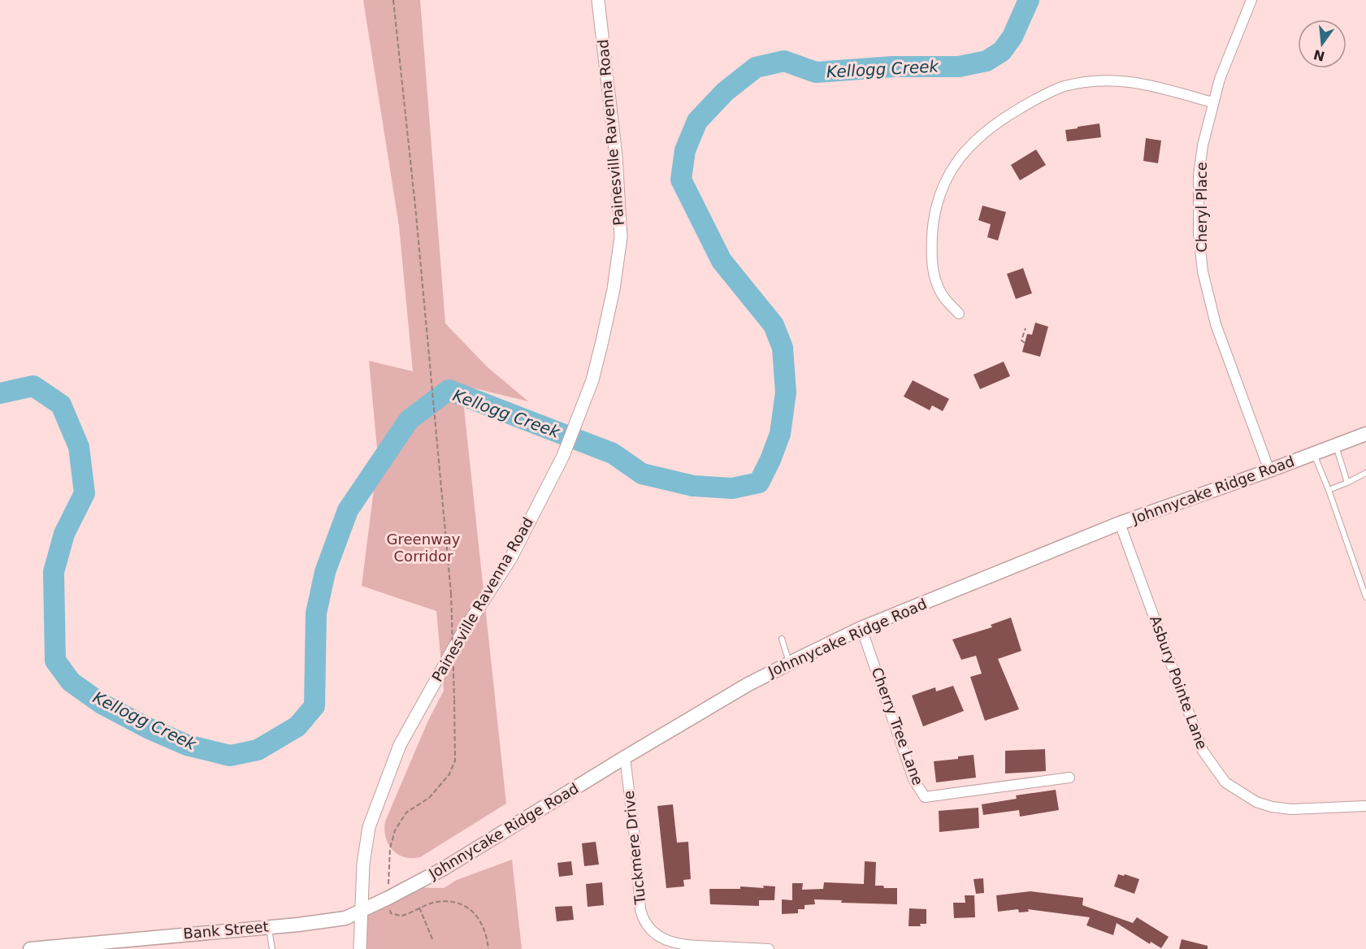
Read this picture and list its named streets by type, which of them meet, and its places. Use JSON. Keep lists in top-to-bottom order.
{
  "streets": {
    "main road": ["Johnnycake Ridge Road", "Bank Street"],
    "street": [
      "Painesville Ravenna Road",
      "Cheryl Place",
      "Asbury Pointe Lane",
      "Cherry Tree Lane",
      "Tuckmere Drive"
    ]
  },
  "crossings": [
    ["Painesville Ravenna Road", "Johnnycake Ridge Road"],
    ["Painesville Ravenna Road", "Bank Street"],
    ["Cheryl Place", "Johnnycake Ridge Road"],
    ["Johnnycake Ridge Road", "Asbury Pointe Lane"],
    ["Johnnycake Ridge Road", "Cherry Tree Lane"],
    ["Johnnycake Ridge Road", "Tuckmere Drive"],
    ["Johnnycake Ridge Road", "Bank Street"]
  ],
  "water": ["Kellogg Creek"],
  "parks": ["Greenway Corridor"],
  "north": "bottom"
}
